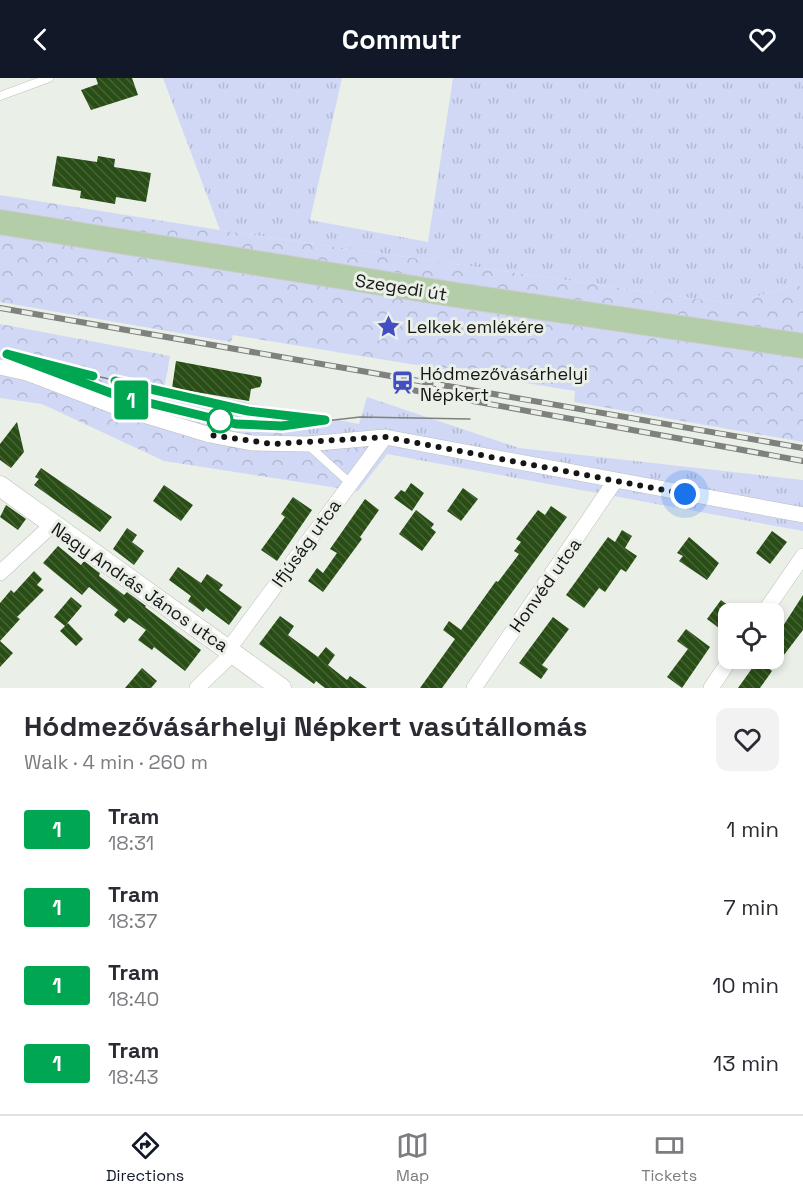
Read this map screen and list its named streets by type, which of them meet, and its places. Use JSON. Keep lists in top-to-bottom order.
{
  "streets": {
    "main road": ["Szegedi út"],
    "street": ["Ifjúság utca", "Honvéd utca", "Nagy András János utca"]
  },
  "crossings": [
    ["Ifjúság utca", "Nagy András János utca"]
  ],
  "places": {
    "place": ["Lelkek emlékére"],
    "station": ["Hódmezővásárhelyi Népkert"]
  },
  "lines": ["tram line 1"],
  "page": {
    "header": "Commutr",
    "on_map": "1",
    "heading": ["Hódmezővásárhelyi Népkert vasútállomás", "Walk · 4 min · 260 m"],
    "list": [
      {
        "mark": "1",
        "name": "Tram",
        "note": "18:31",
        "value": "1 min"
      },
      {
        "mark": "1",
        "name": "Tram",
        "note": "18:37",
        "value": "7 min"
      },
      {
        "mark": "1",
        "name": "Tram",
        "note": "18:40",
        "value": "10 min"
      },
      {
        "mark": "1",
        "name": "Tram",
        "note": "18:43",
        "value": "13 min"
      }
    ],
    "tabs": ["Directions", "Map", "Tickets"]
  }
}
